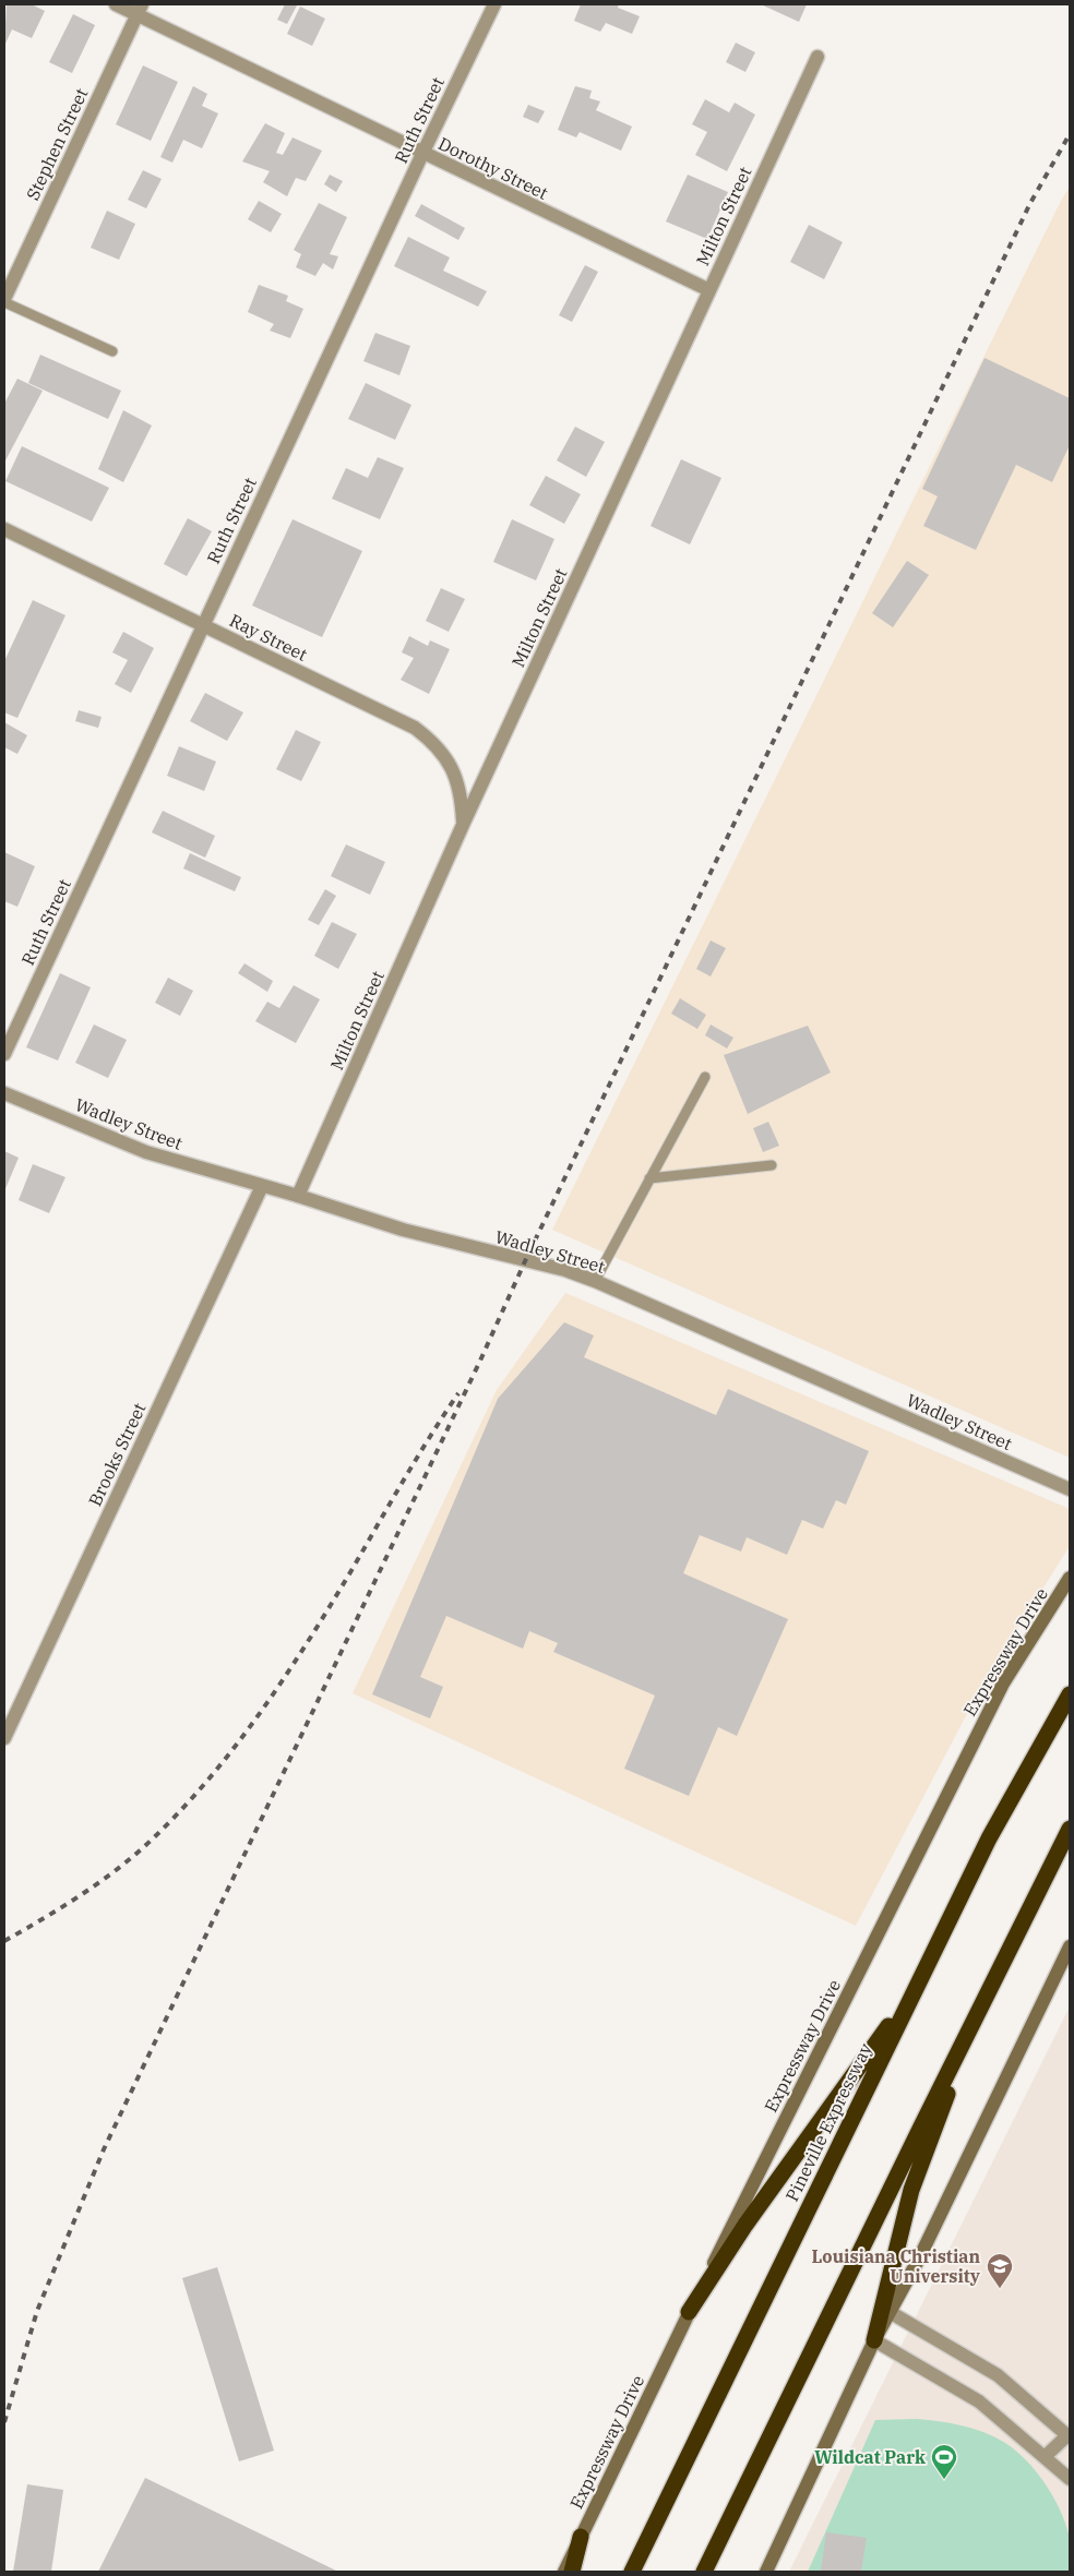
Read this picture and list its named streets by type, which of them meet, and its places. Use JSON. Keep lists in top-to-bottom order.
{
  "streets": {
    "highway": ["Pineville Expressway"],
    "main road": ["Expressway Drive"],
    "street": [
      "Ruth Street",
      "Stephen Street",
      "Dorothy Street",
      "Milton Street",
      "Ray Street",
      "Wadley Street",
      "Brooks Street"
    ]
  },
  "crossings": [
    ["Ruth Street", "Dorothy Street"],
    ["Ruth Street", "Ray Street"],
    ["Stephen Street", "Dorothy Street"],
    ["Dorothy Street", "Milton Street"],
    ["Milton Street", "Ray Street"],
    ["Milton Street", "Wadley Street"],
    ["Wadley Street", "Brooks Street"]
  ],
  "places": {
    "school or university": ["Louisiana Christian University"],
    "sports": ["Wildcat Park"]
  }
}
